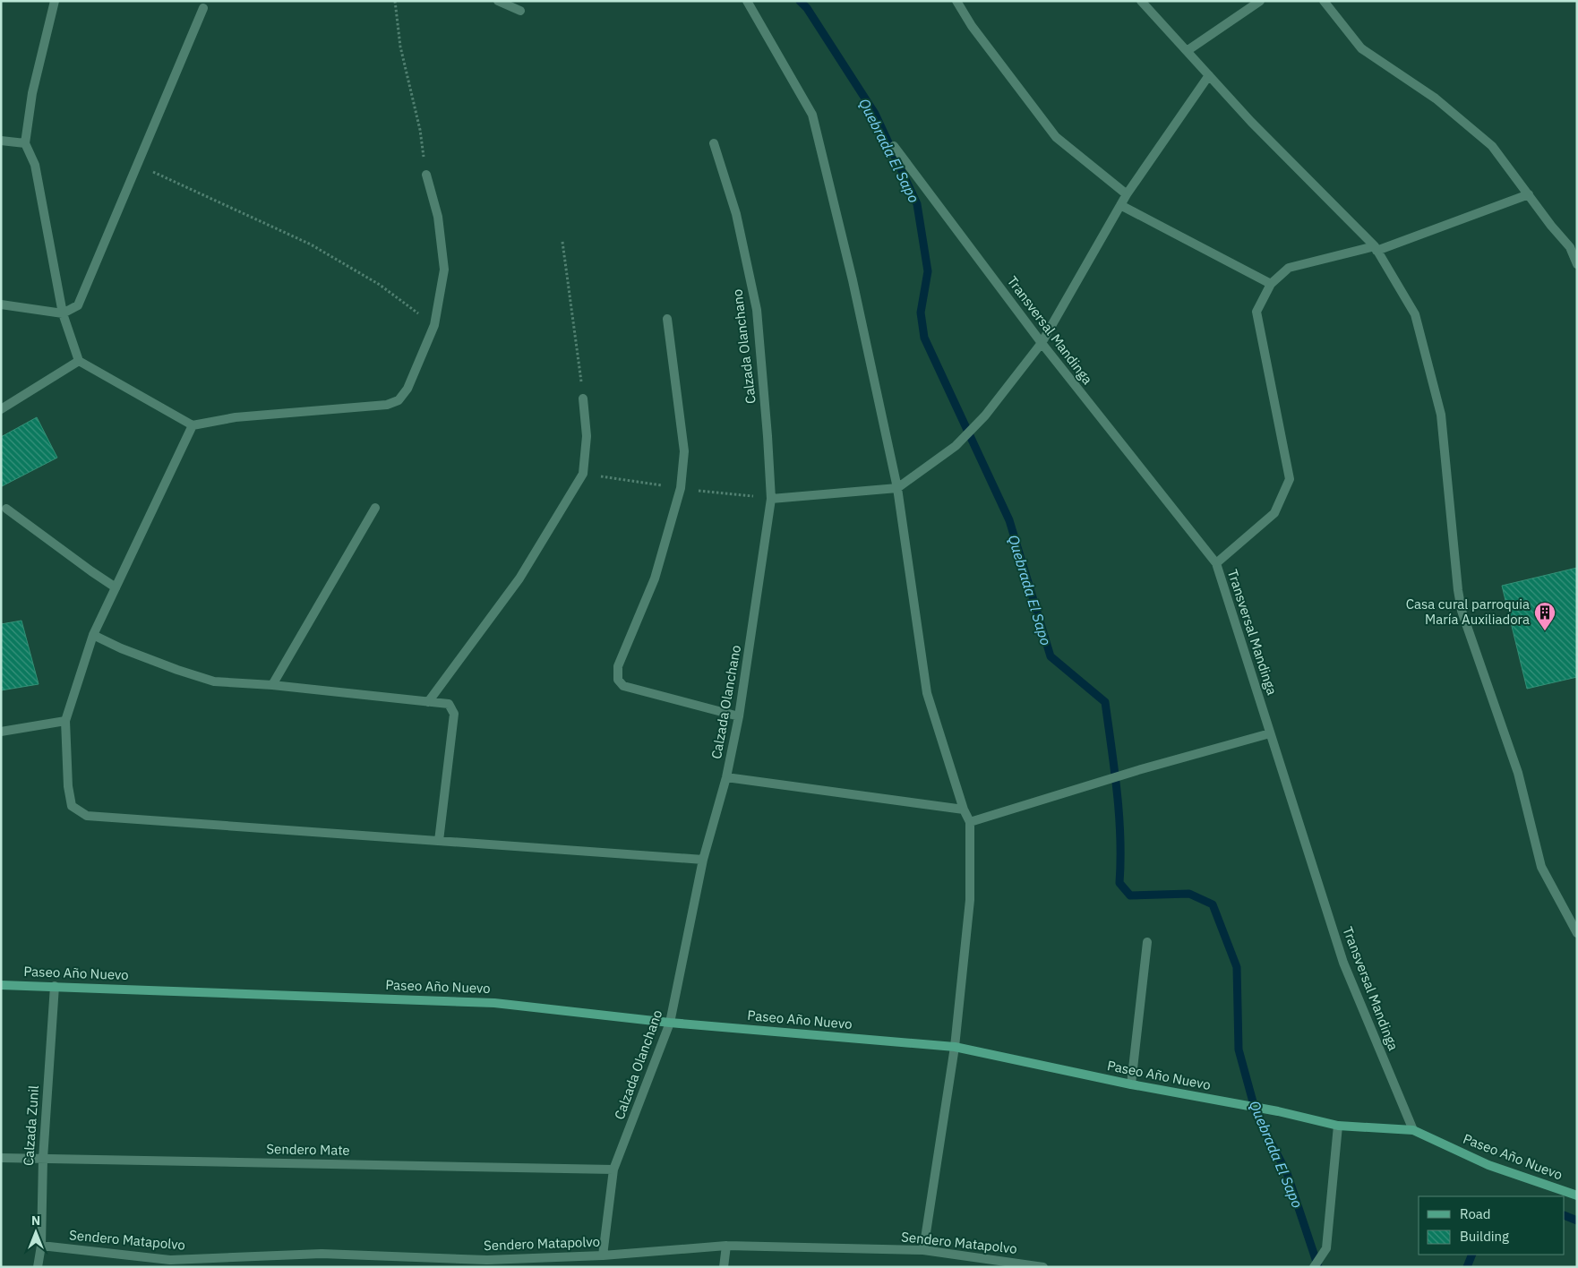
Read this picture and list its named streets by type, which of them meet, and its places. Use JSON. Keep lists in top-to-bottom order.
{
  "streets": {
    "street": [
      "Transversal Mandinga",
      "Calzada Olanchano",
      "Paseo Año Nuevo",
      "Calzada Zunil",
      "Sendero Mate",
      "Sendero Matapolvo"
    ]
  },
  "crossings": [
    ["Transversal Mandinga", "Paseo Año Nuevo"],
    ["Calzada Olanchano", "Paseo Año Nuevo"],
    ["Calzada Olanchano", "Sendero Mate"],
    ["Calzada Olanchano", "Sendero Matapolvo"],
    ["Paseo Año Nuevo", "Calzada Zunil"],
    ["Calzada Zunil", "Sendero Mate"],
    ["Calzada Zunil", "Sendero Matapolvo"]
  ],
  "water": ["Quebrada El Sapo"],
  "places": {
    "building": ["Casa cural parroquia María Auxiliadora"]
  },
  "legend": ["Road", "Building"],
  "north": "top"
}
